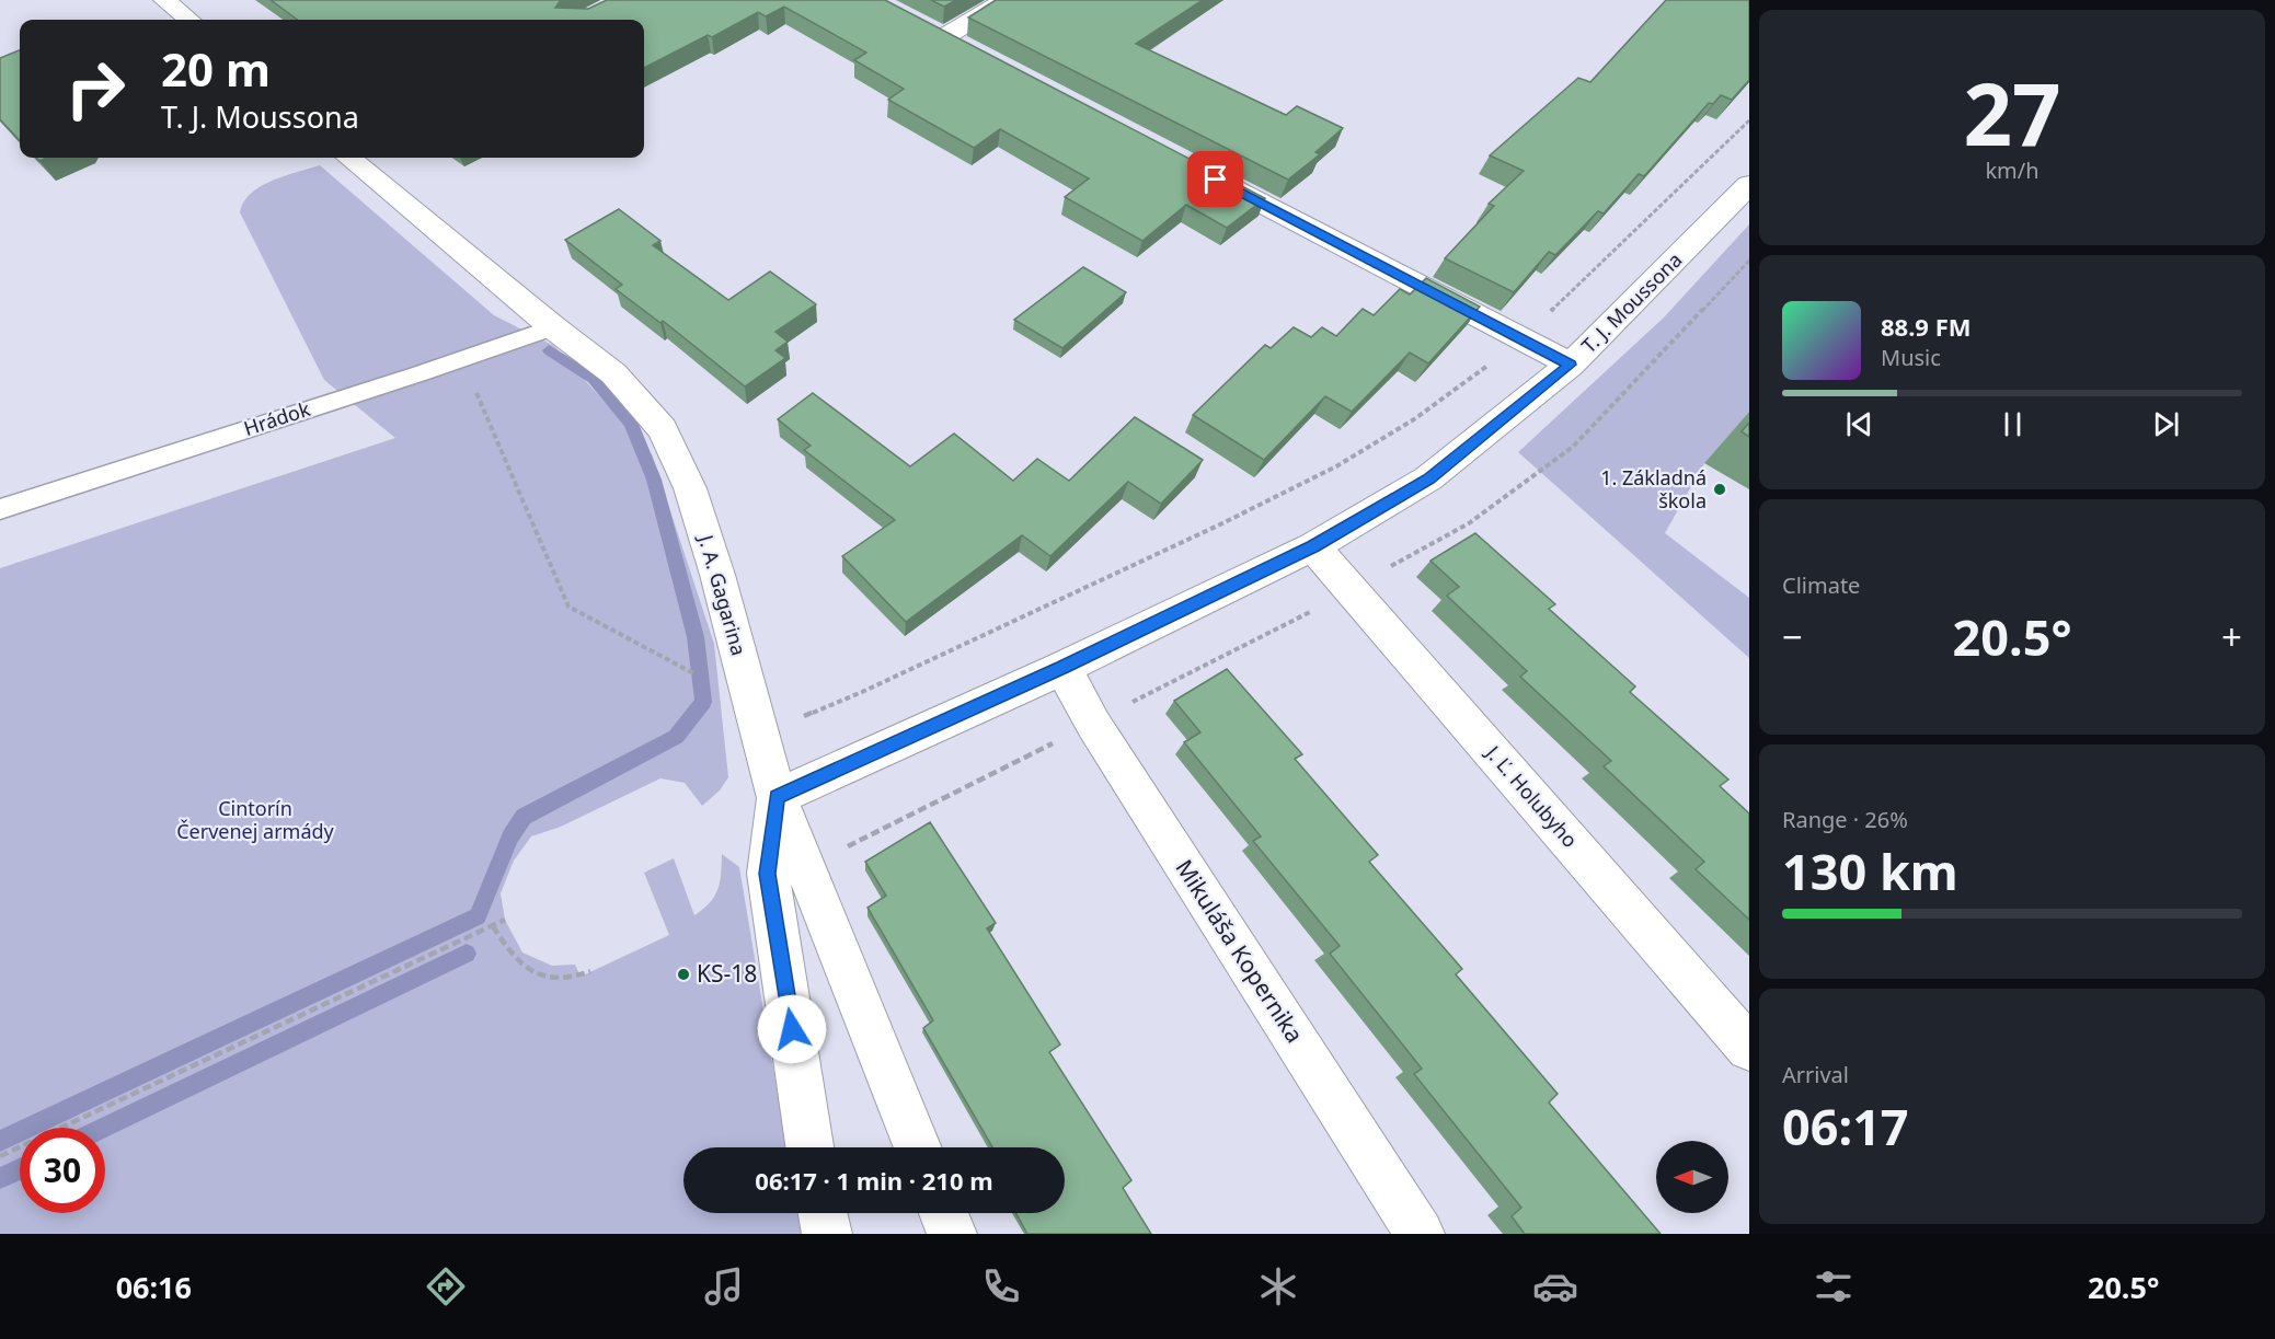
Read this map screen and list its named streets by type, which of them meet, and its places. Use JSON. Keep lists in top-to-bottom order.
{
  "streets": {
    "street": [
      "T. J. Moussona",
      "J. A. Gagarina",
      "J. Ľ. Holubyho",
      "Mikuláša Kopernika"
    ],
    "lane": ["Hrádok"]
  },
  "crossings": [
    ["T. J. Moussona", "J. A. Gagarina"],
    ["T. J. Moussona", "J. Ľ. Holubyho"],
    ["T. J. Moussona", "Mikuláša Kopernika"],
    ["Hrádok", "J. A. Gagarina"]
  ],
  "parks": ["Cintorín Červenej armády"],
  "places": ["1. Základná škola", "KS-18"],
  "north": "left",
  "page": {
    "tile": [
      ["27", "km/h"],
      "Climate",
      ["Range · 26%", "130 km"],
      ["Arrival", "06:17"]
    ],
    "turn": ["20 m", "T. J. Moussona"],
    "song": ["88.9 FM", "Music"],
    "heat": ["−", "20.5°", "+"],
    "limit": "30",
    "trip": "06:17 · 1 min · 210 m",
    "tabs": ["06:16", "20.5°"]
  }
}
